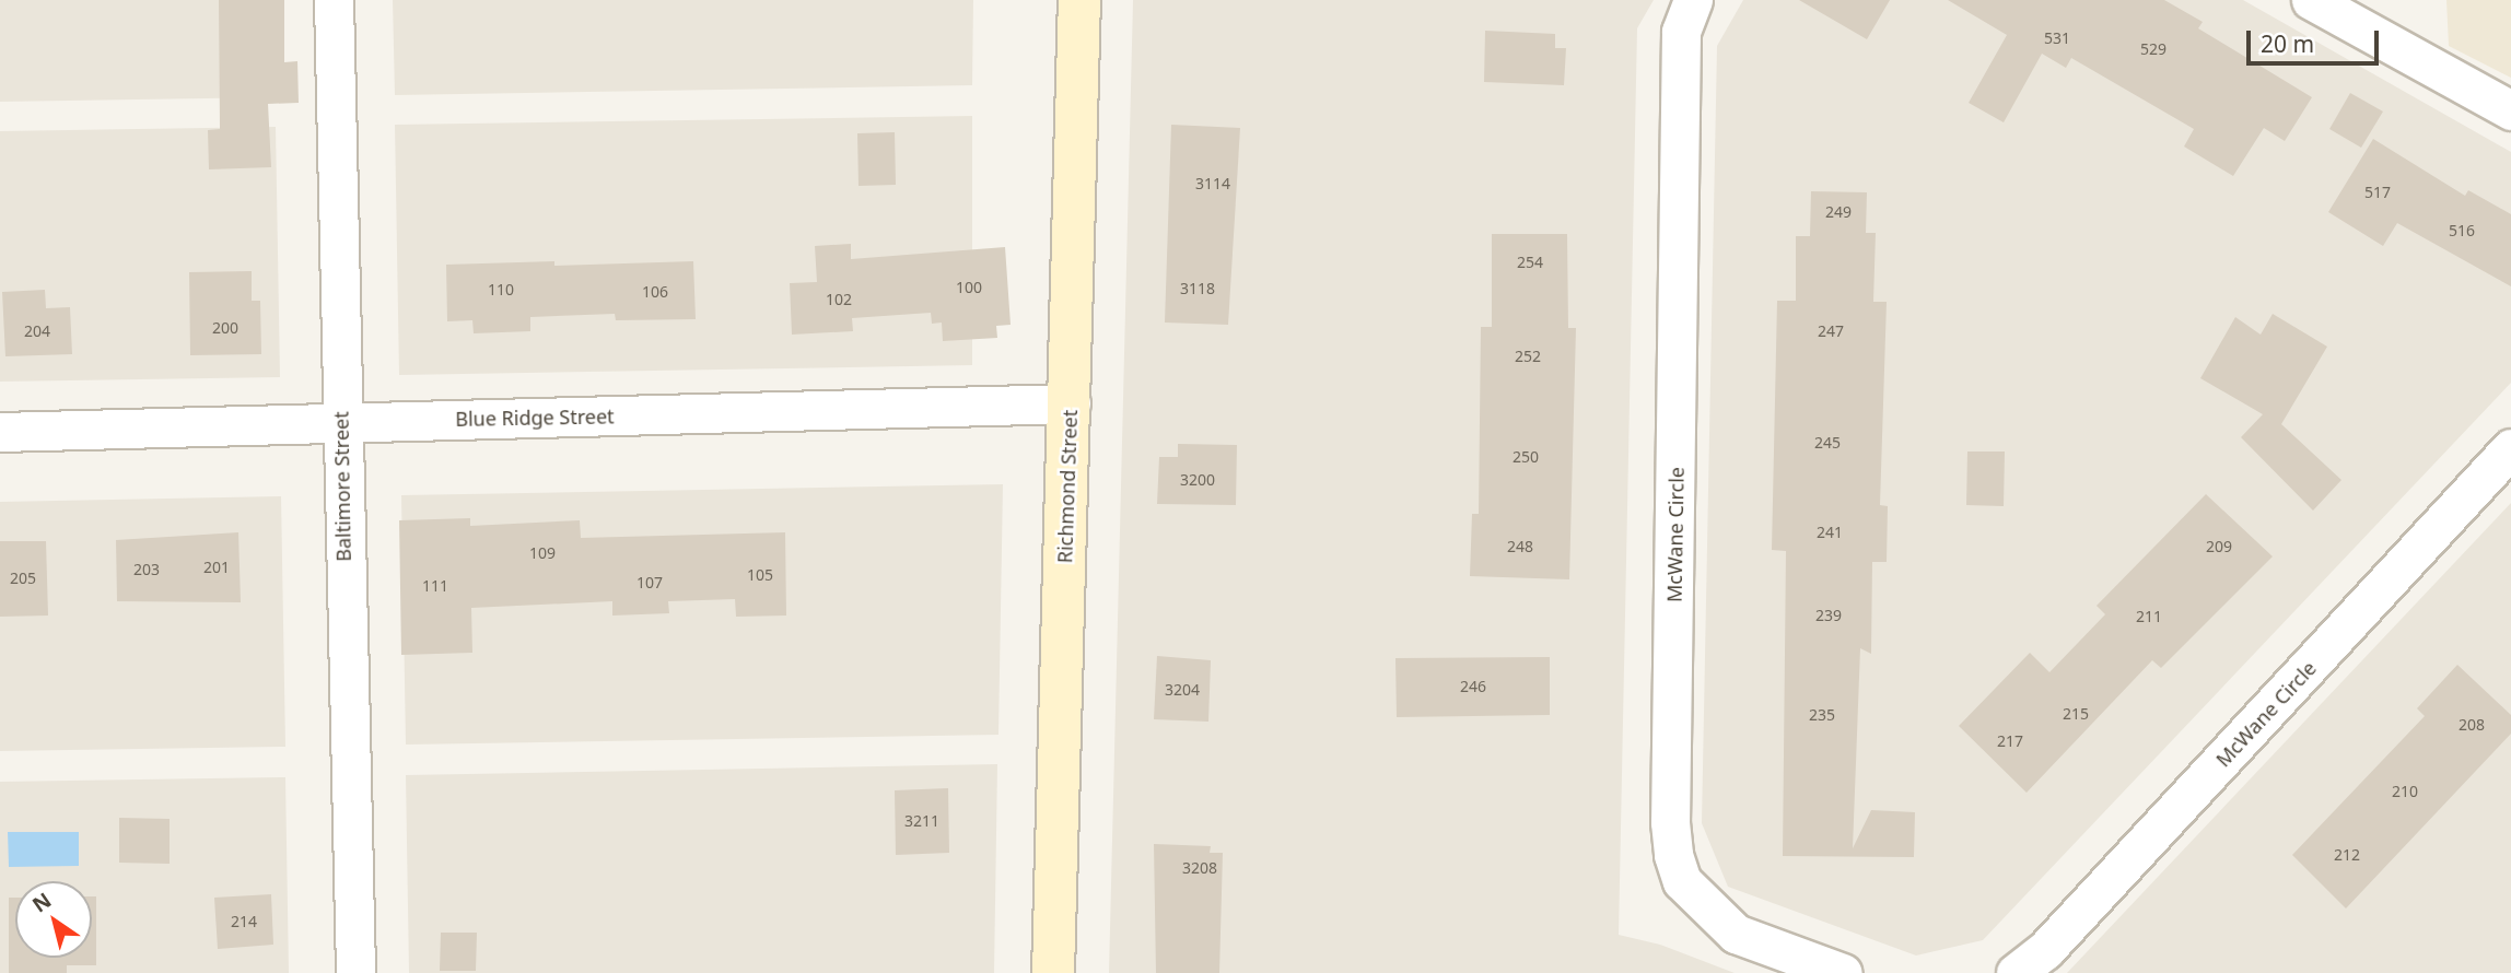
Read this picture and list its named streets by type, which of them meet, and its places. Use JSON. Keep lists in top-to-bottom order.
{
  "streets": {
    "street": [
      "Blue Ridge Street",
      "Baltimore Street",
      "Richmond Street",
      "McWane Circle"
    ]
  },
  "crossings": [
    ["Blue Ridge Street", "Baltimore Street"],
    ["Blue Ridge Street", "Richmond Street"]
  ],
  "house_numbers": [
    "531",
    "529",
    "3114",
    "517",
    "249",
    "516",
    "254",
    "100",
    "3118",
    "110",
    "106",
    "102",
    "200",
    "204",
    "247",
    "252",
    "245",
    "250",
    "3200",
    "241",
    "248",
    "209",
    "109",
    "201",
    "203",
    "105",
    "205",
    "107",
    "111",
    "239",
    "211",
    "246",
    "3204",
    "215",
    "235",
    "208",
    "217",
    "210",
    "3211",
    "212",
    "3208",
    "214"
  ],
  "scale_bar": "20 m",
  "north": "top left"
}
